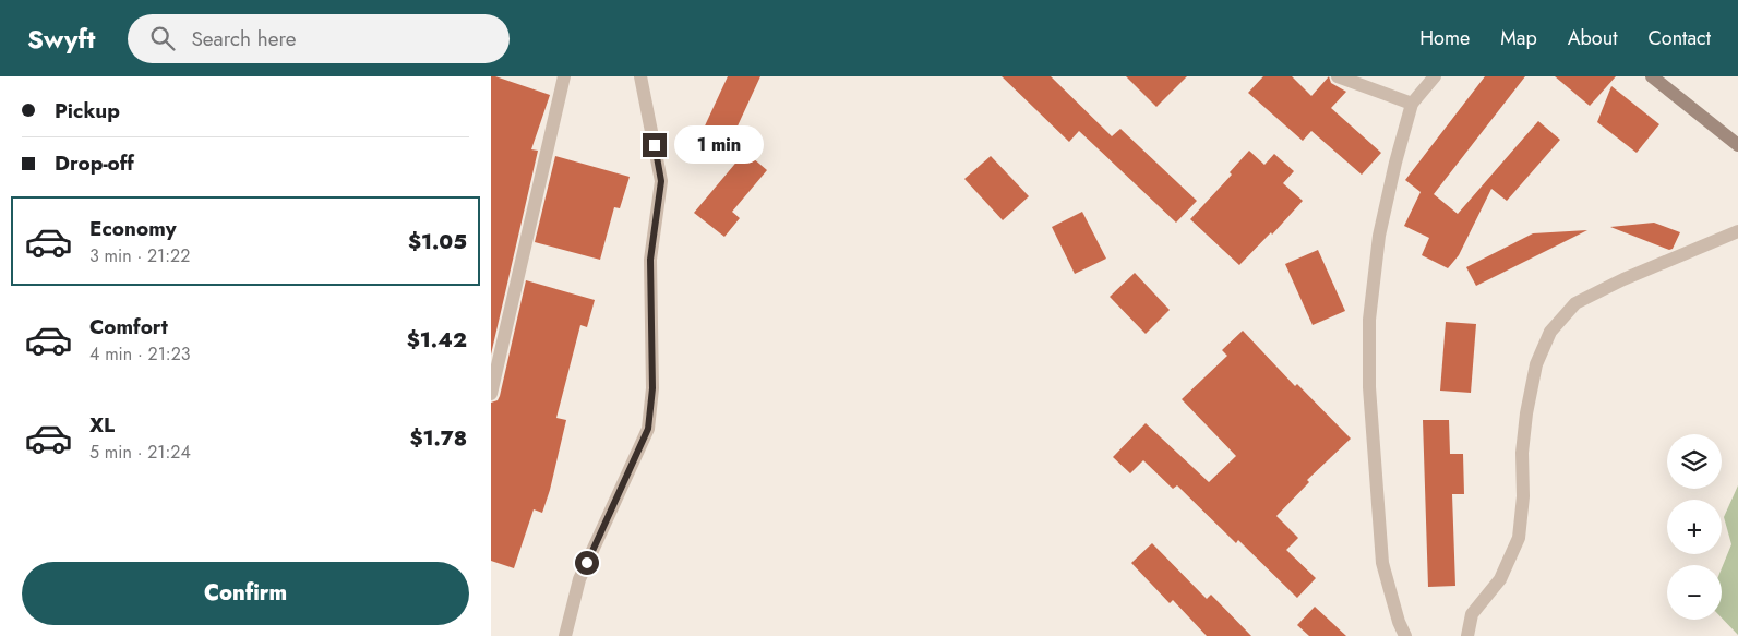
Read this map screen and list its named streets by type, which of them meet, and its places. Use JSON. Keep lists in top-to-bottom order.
{
  "page": {
    "header": "Swyft",
    "search": "Search here",
    "nav": [
      "Home",
      "Map",
      "About",
      "Contact"
    ],
    "banner": ["Pickup", "Drop-off"],
    "bubble": "1 min",
    "list": [
      {
        "name": "Economy",
        "note": "3 min · 21:22",
        "value": "$1.05"
      },
      {
        "name": "Comfort",
        "note": "4 min · 21:23",
        "value": "$1.42"
      },
      {
        "name": "XL",
        "note": "5 min · 21:24",
        "value": "$1.78"
      }
    ],
    "map_buttons": ["+", "−"],
    "buttons": "Confirm"
  }
}
